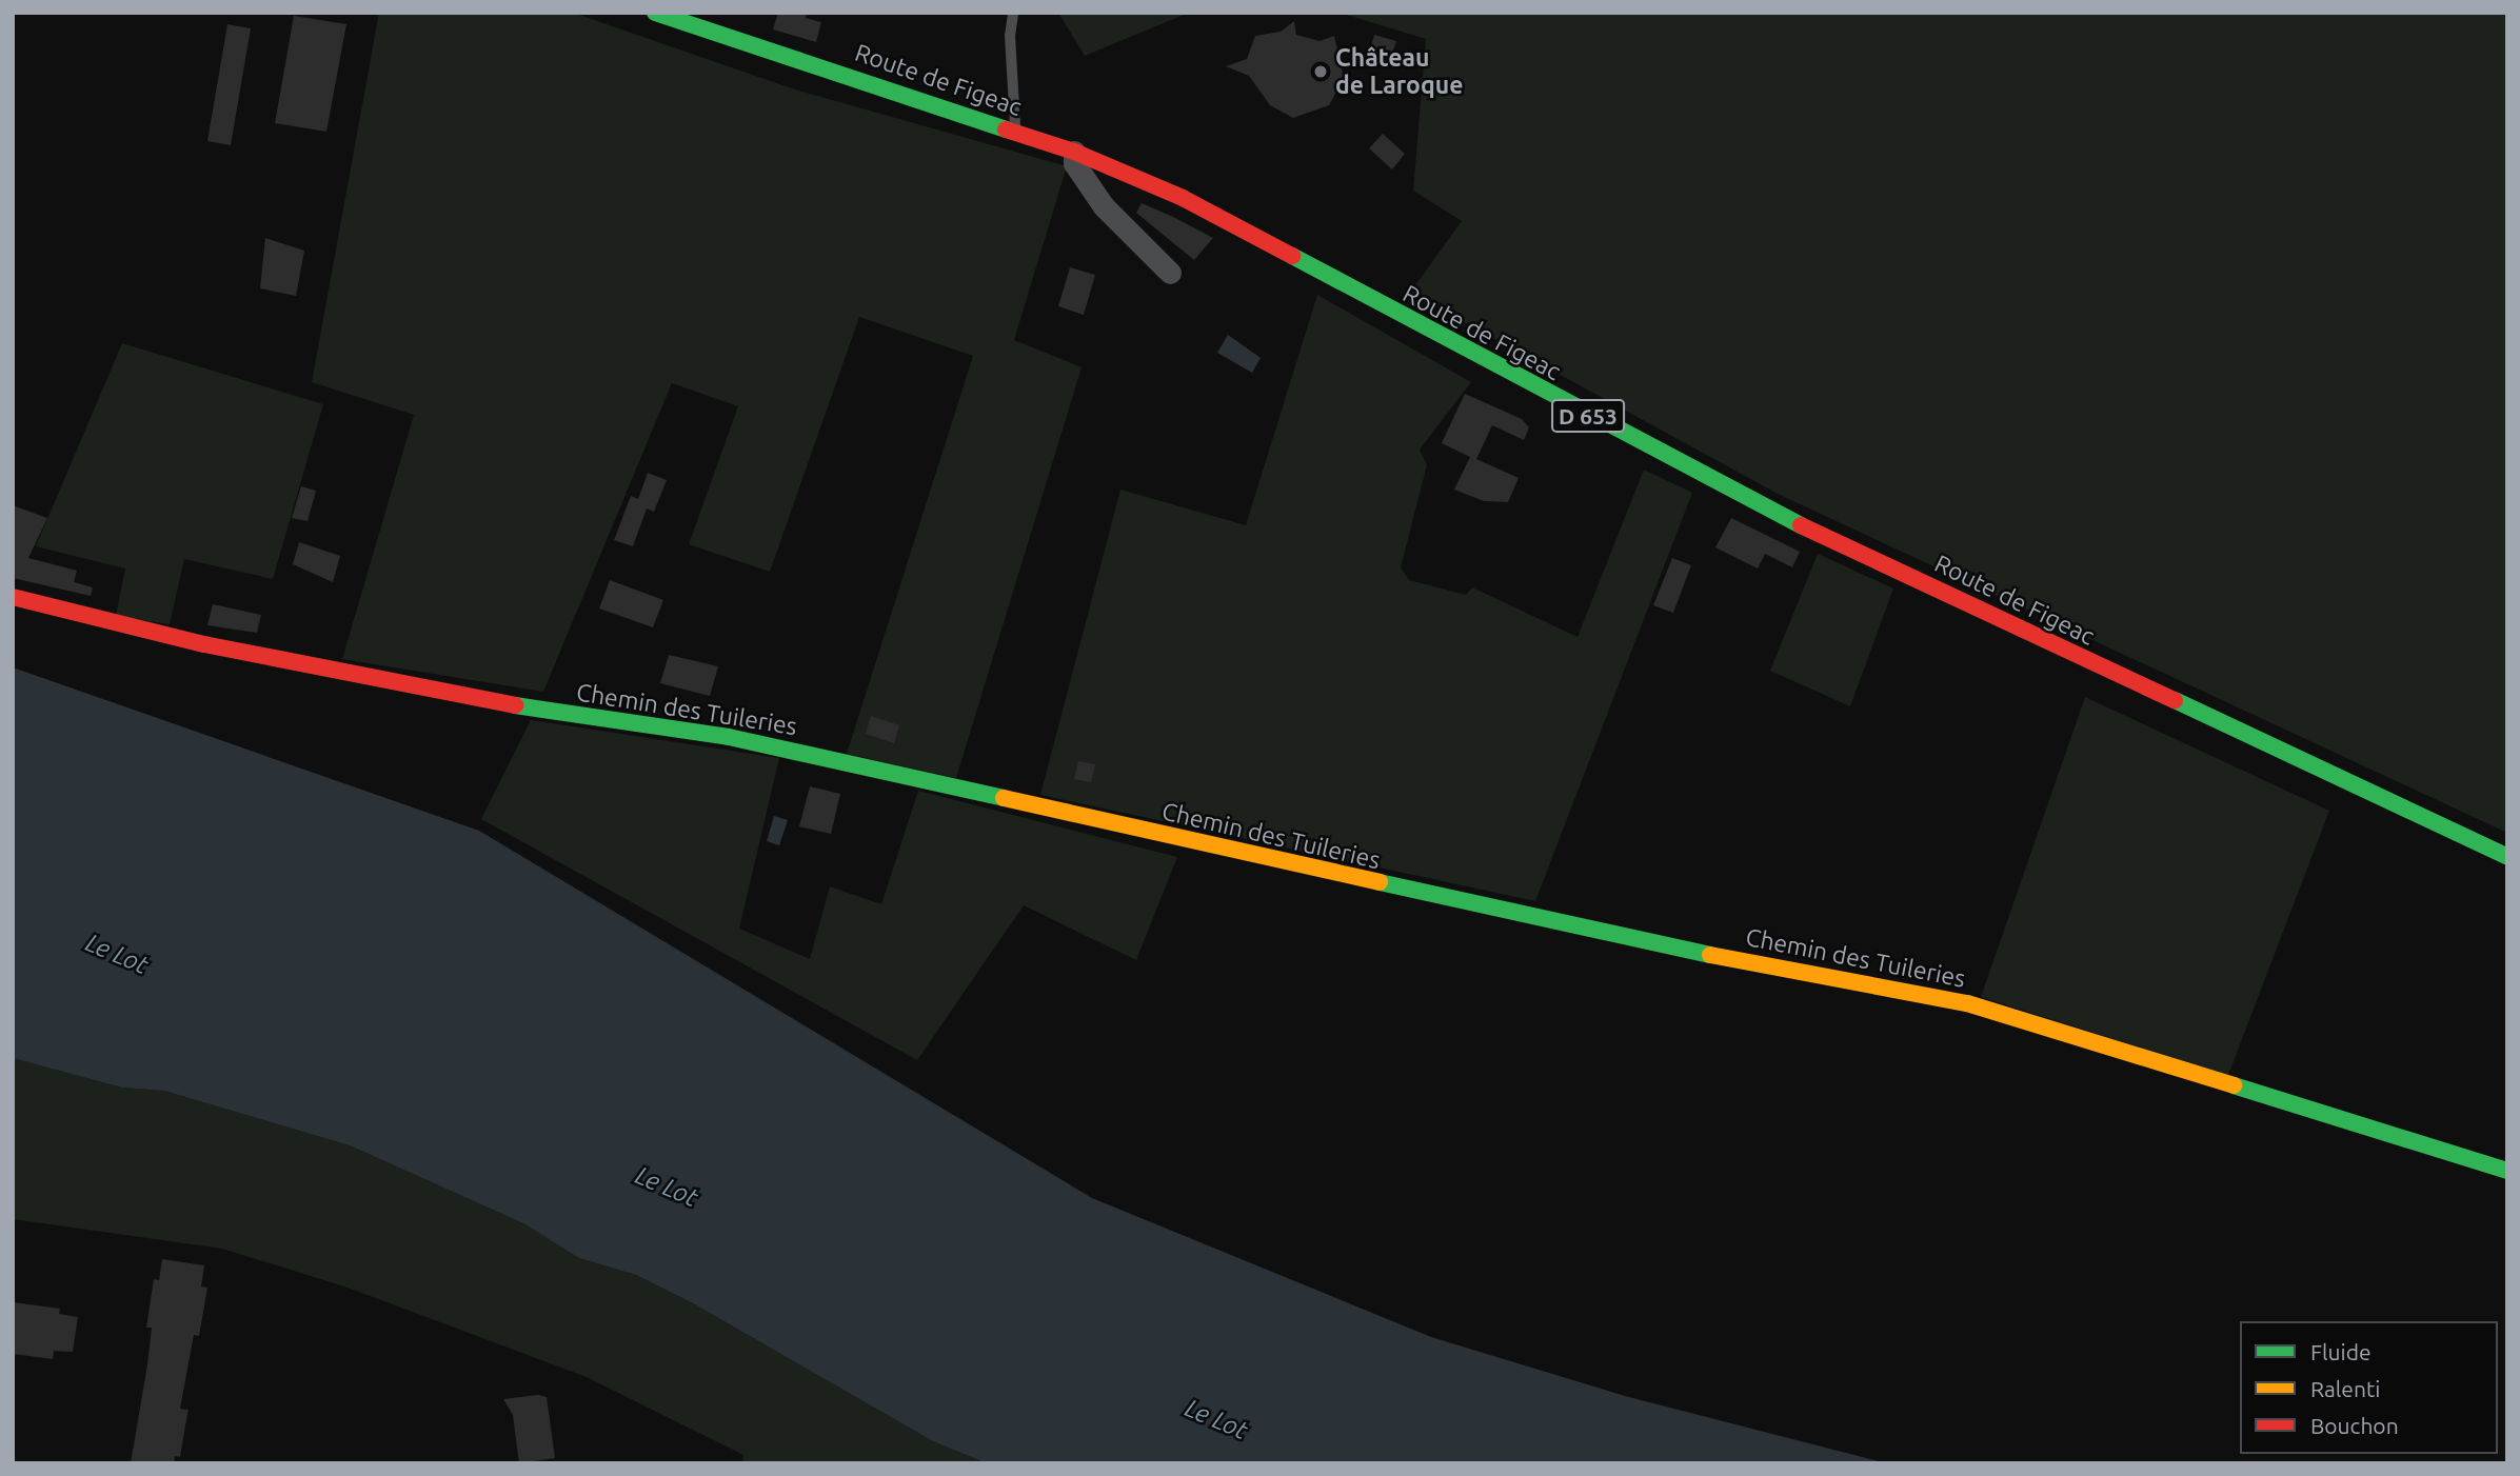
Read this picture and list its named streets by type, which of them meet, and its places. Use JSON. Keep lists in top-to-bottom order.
{
  "streets": {
    "street": ["Route de Figeac", "D 653", "Chemin des Tuileries"]
  },
  "water": ["Le Lot"],
  "places": ["Château de Laroque"],
  "legend": ["Fluide", "Ralenti", "Bouchon"]
}
